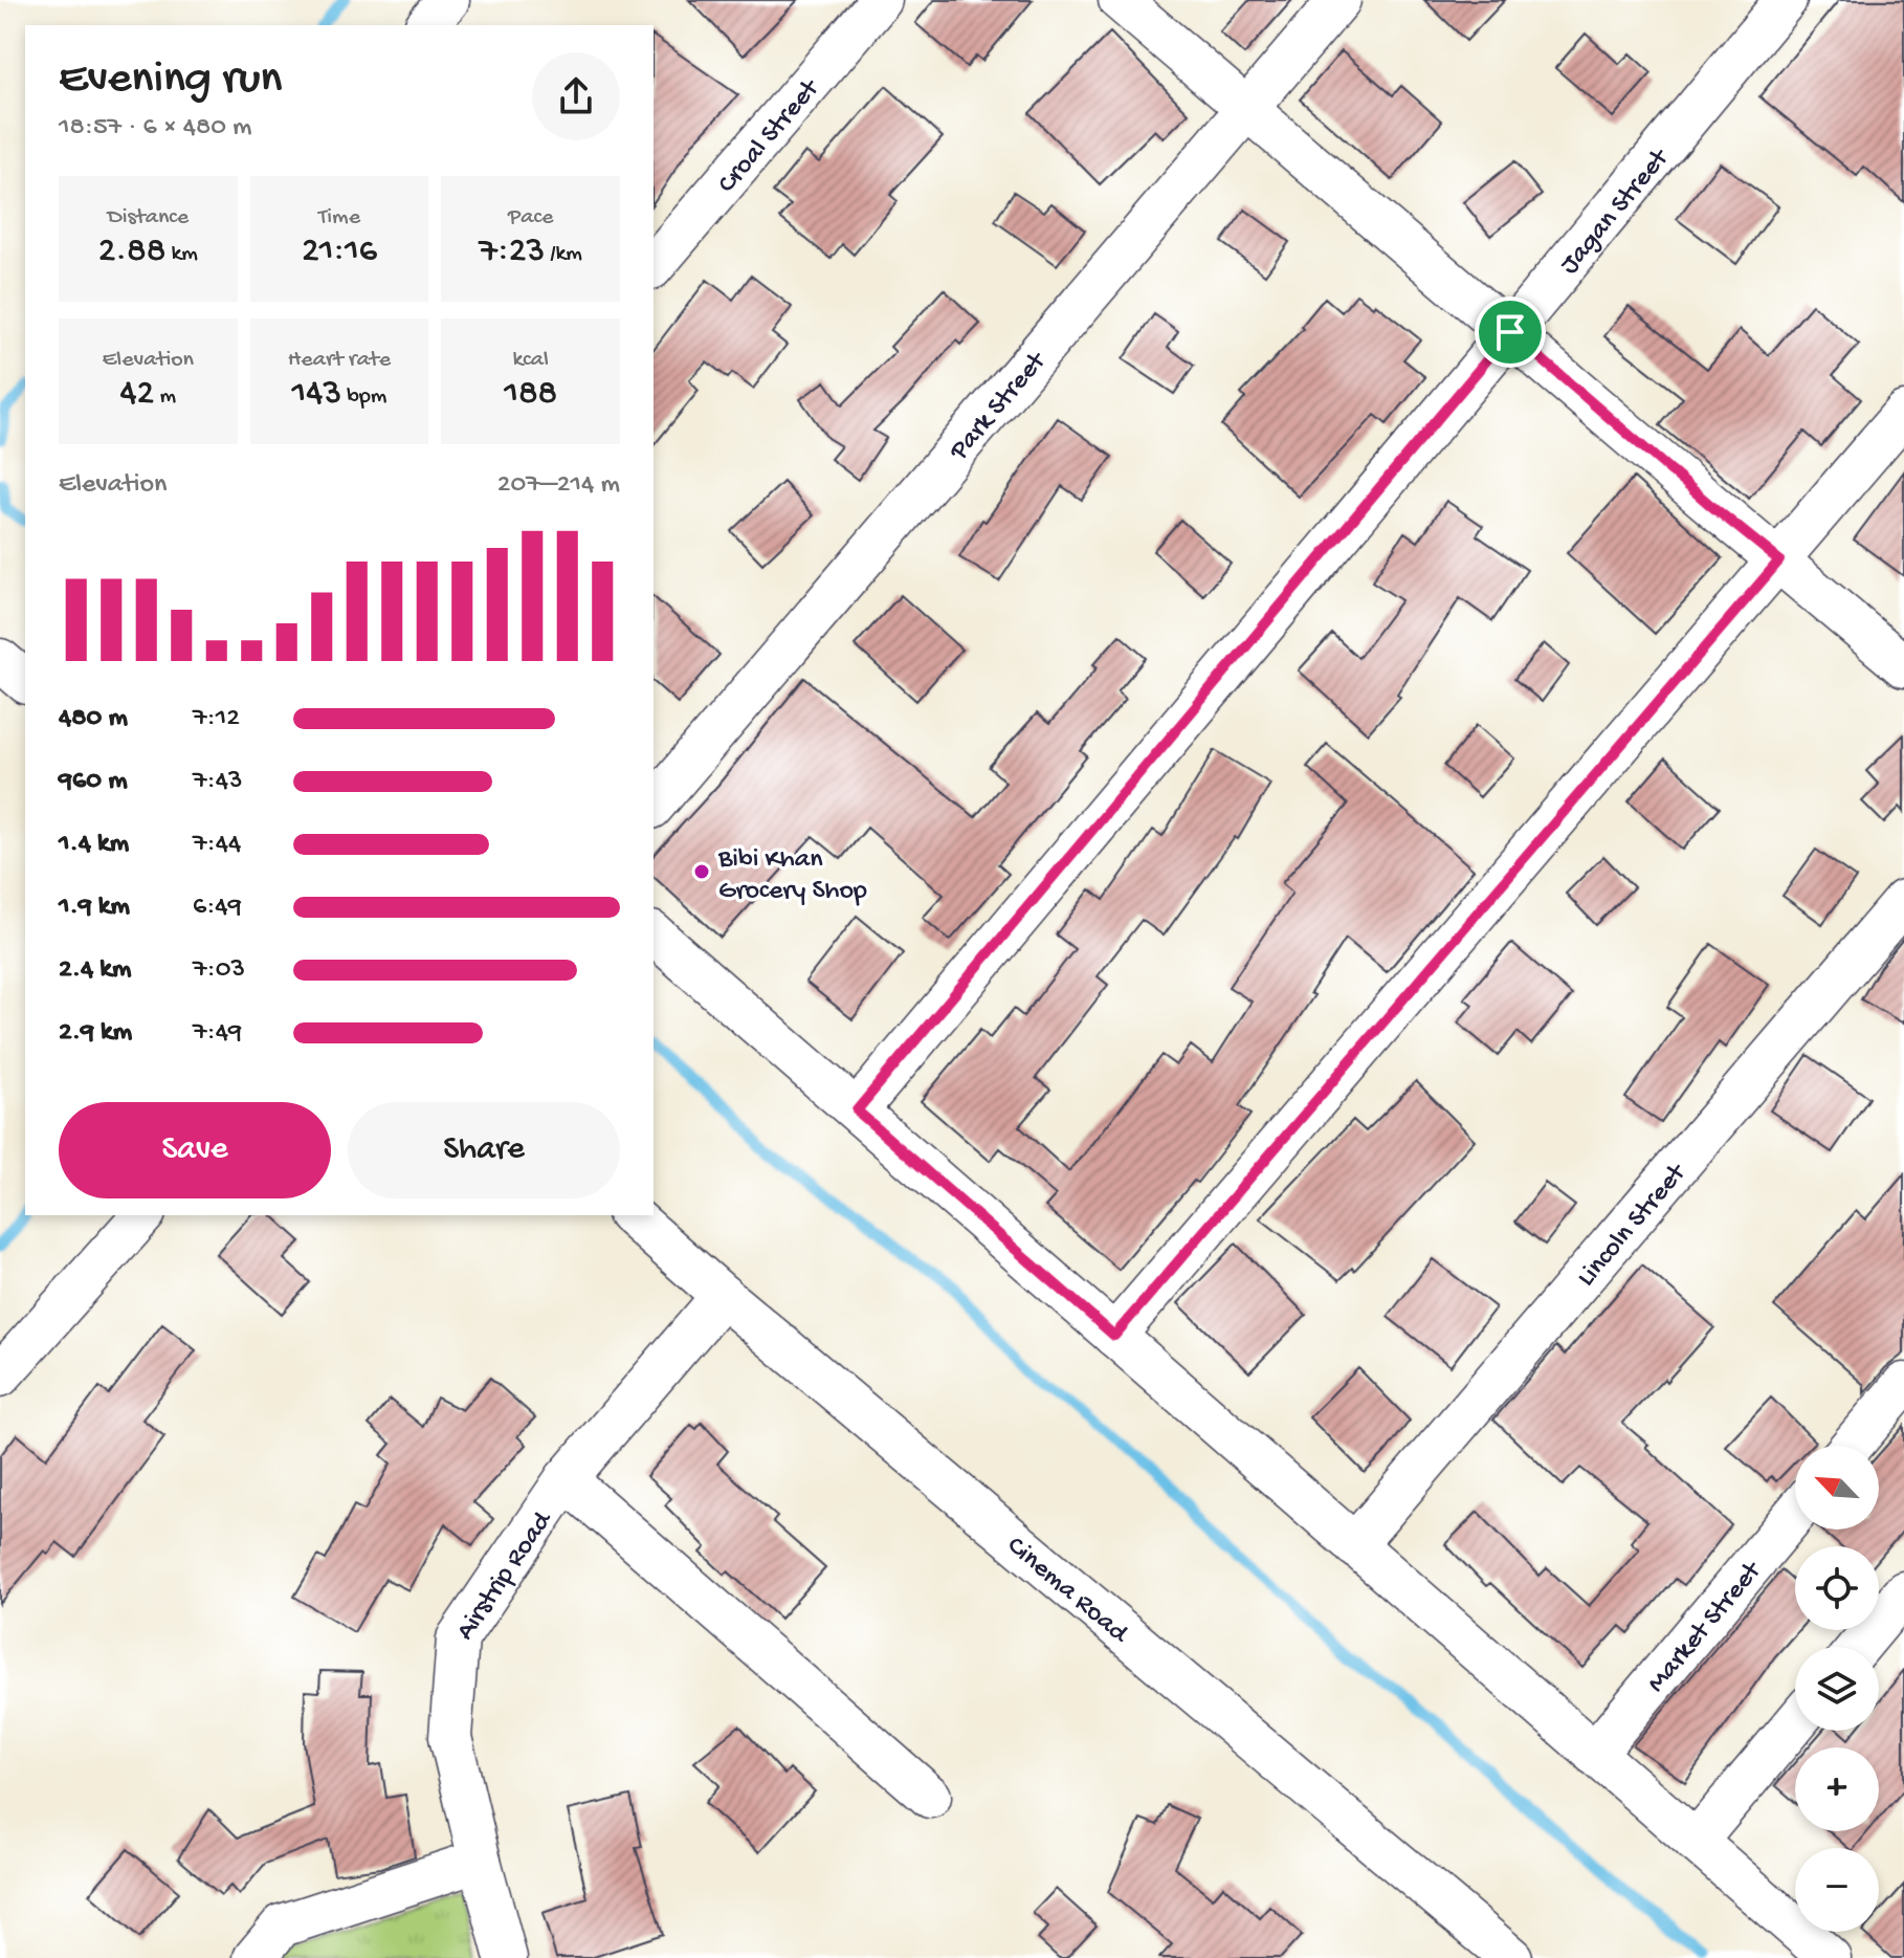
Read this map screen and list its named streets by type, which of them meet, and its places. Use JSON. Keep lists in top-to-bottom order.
{
  "streets": {
    "street": [
      "Croal Street",
      "Jagan Street",
      "Park Street",
      "Lincoln Street",
      "Airstrip Road",
      "Cinema Road",
      "Market Street"
    ]
  },
  "crossings": [
    ["Airstrip Road", "Cinema Road"]
  ],
  "places": ["Bibi Khan Grocery Shop"],
  "north": "top left",
  "page": {
    "heading": ["Evening run", "18:57 · 6 × 480 m"],
    "stats": [
      ["Distance", "2.88 km"],
      ["Time", "21:16"],
      ["Pace", "7:23 /km"],
      ["Elevation", "42 m"],
      ["Heart rate", "143 bpm"],
      ["kcal", "188"]
    ],
    "chart": ["Elevation", "207–214 m"],
    "list": [
      {
        "name": "480 m",
        "note": "7:12"
      },
      {
        "name": "960 m",
        "note": "7:43"
      },
      {
        "name": "1.4 km",
        "note": "7:44"
      },
      {
        "name": "1.9 km",
        "note": "6:49"
      },
      {
        "name": "2.4 km",
        "note": "7:03"
      },
      {
        "name": "2.9 km",
        "note": "7:49"
      }
    ],
    "buttons": ["Save", "Share"],
    "map_buttons": ["+", "−"]
  }
}
